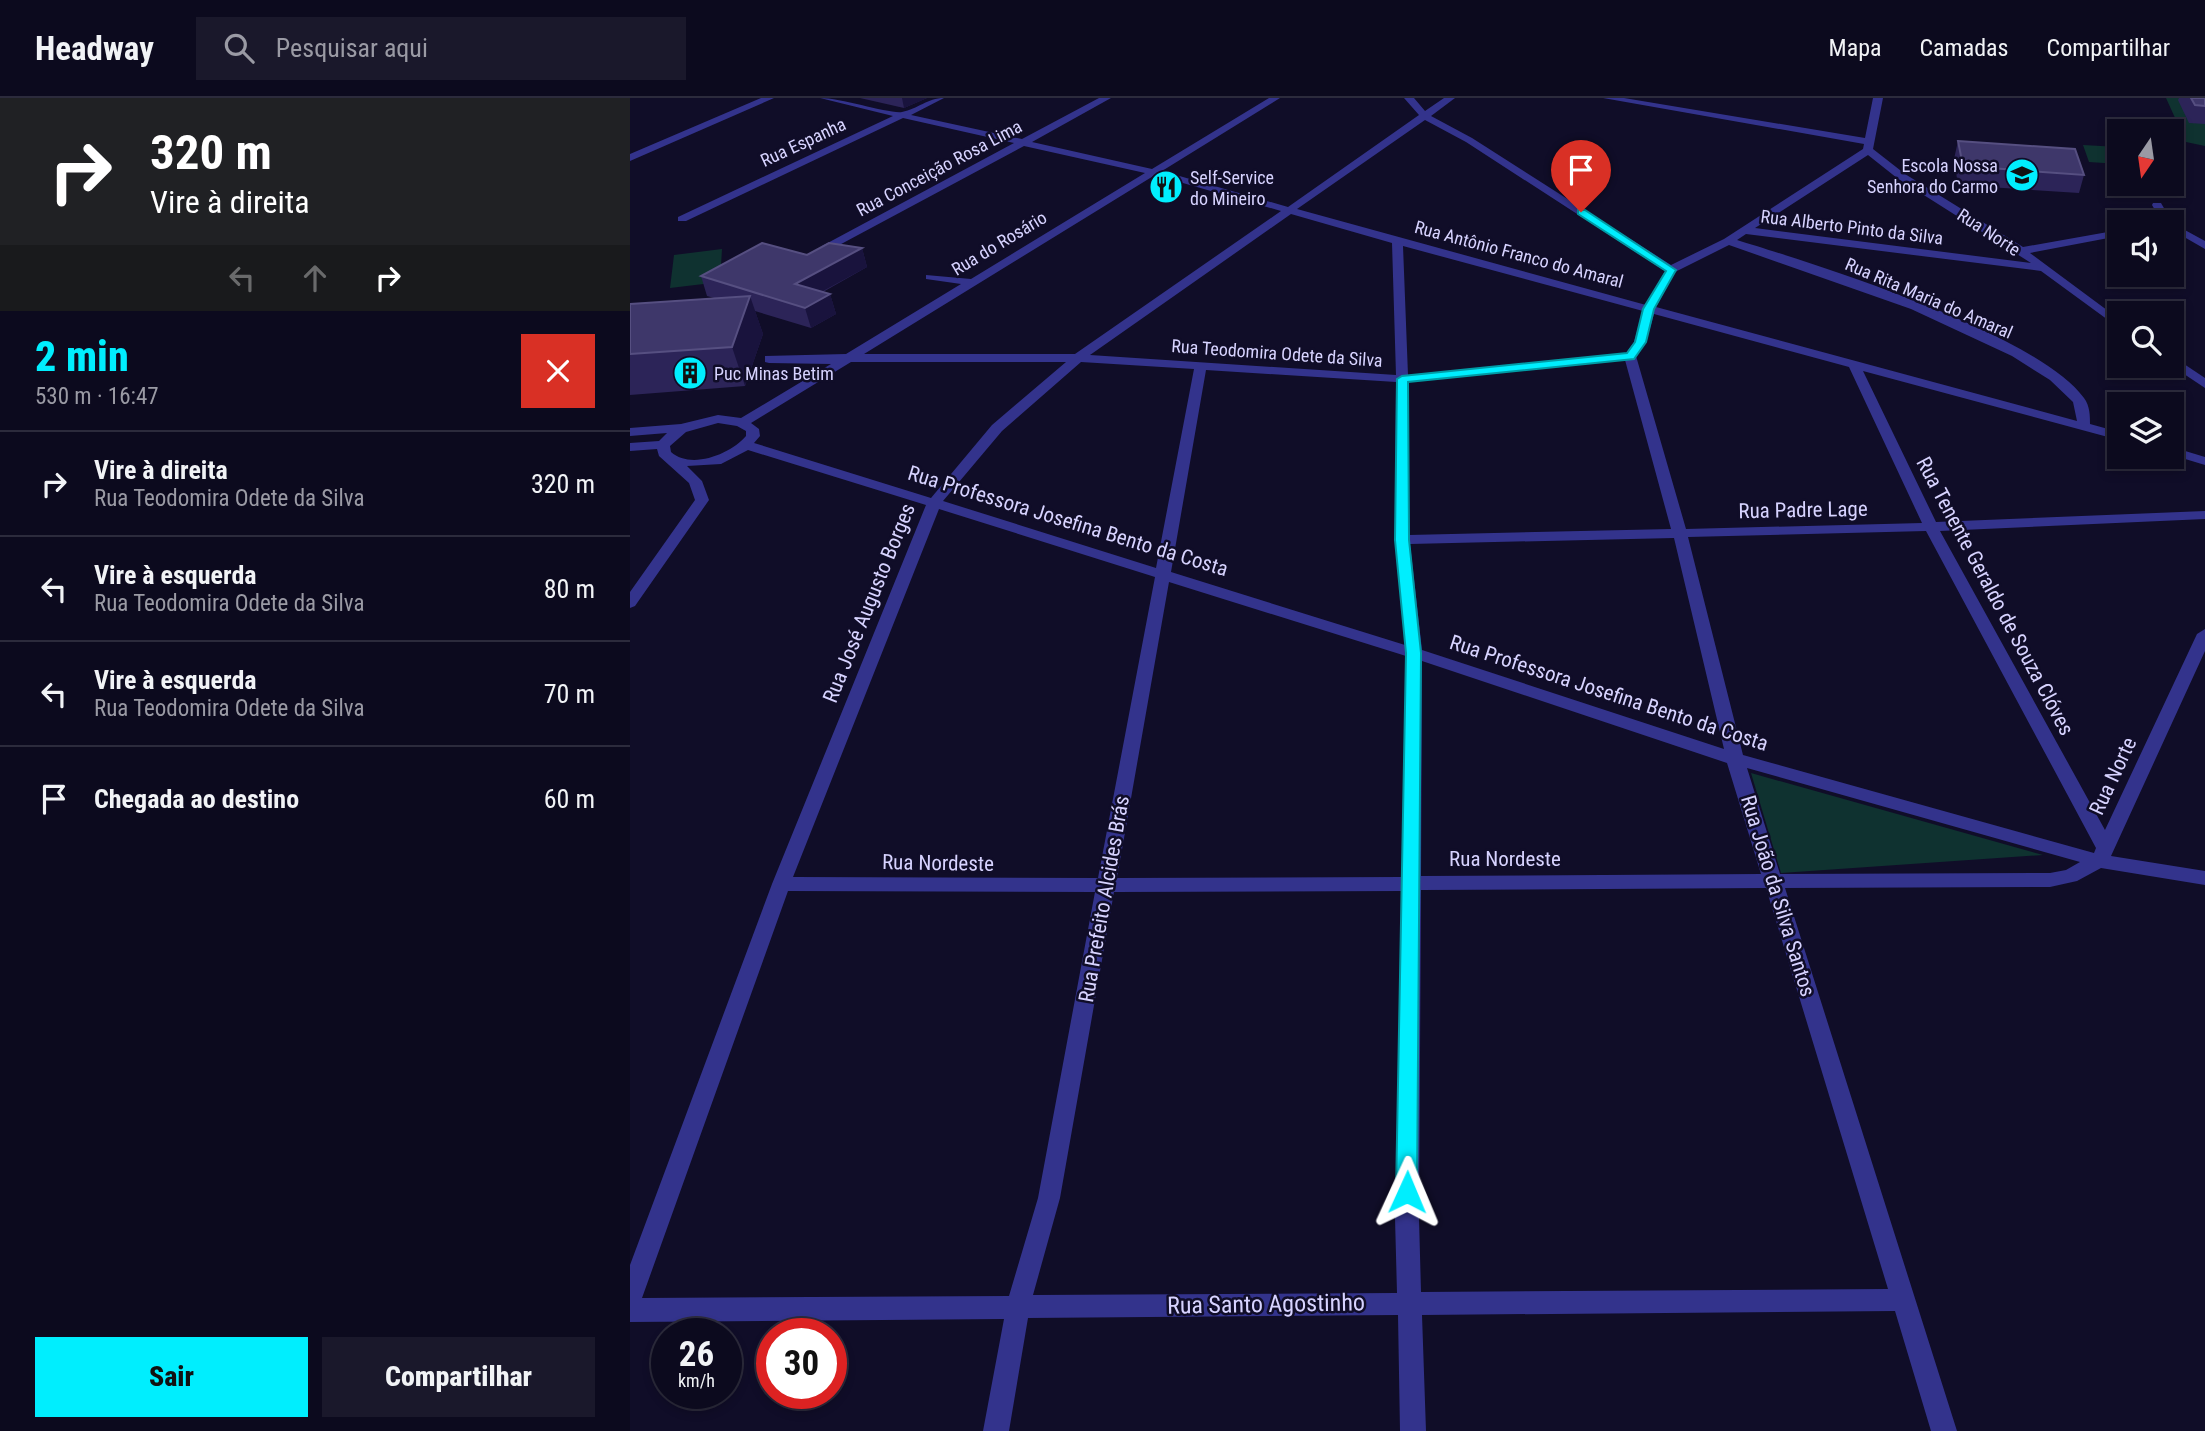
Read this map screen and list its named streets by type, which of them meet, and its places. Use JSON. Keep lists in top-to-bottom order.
{
  "streets": {
    "street": [
      "Rua Espanha",
      "Rua Conceição Rosa Lima",
      "Rua Alberto Pinto da Silva",
      "Rua Norte",
      "Rua do Rosário",
      "Rua Antônio Franco do Amaral",
      "Rua Rita Maria do Amaral",
      "Rua Teodomira Odete da Silva",
      "Rua Padre Lage",
      "Rua Professora Josefina Bento da Costa",
      "Rua Tenente Geraldo de Souza Clóves",
      "Rua José Augusto Borges",
      "Rua Nordeste",
      "Rua João da Silva Santos",
      "Rua Prefeito Alcides Brás",
      "Rua Santo Agostinho"
    ]
  },
  "crossings": [
    ["Rua Espanha", "Rua Antônio Franco do Amaral"],
    ["Rua Conceição Rosa Lima", "Rua Antônio Franco do Amaral"],
    ["Rua Alberto Pinto da Silva", "Rua Norte"],
    ["Rua Norte", "Rua Professora Josefina Bento da Costa"],
    ["Rua Norte", "Rua Tenente Geraldo de Souza Clóves"],
    ["Rua Norte", "Rua Nordeste"],
    ["Rua do Rosário", "Rua Antônio Franco do Amaral"],
    ["Rua do Rosário", "Rua Teodomira Odete da Silva"],
    ["Rua Antônio Franco do Amaral", "Rua Rita Maria do Amaral"],
    ["Rua Antônio Franco do Amaral", "Rua Tenente Geraldo de Souza Clóves"],
    ["Rua Antônio Franco do Amaral", "Rua José Augusto Borges"],
    ["Rua Teodomira Odete da Silva", "Rua José Augusto Borges"],
    ["Rua Teodomira Odete da Silva", "Rua João da Silva Santos"],
    ["Rua Teodomira Odete da Silva", "Rua Prefeito Alcides Brás"],
    ["Rua Padre Lage", "Rua Tenente Geraldo de Souza Clóves"],
    ["Rua Padre Lage", "Rua João da Silva Santos"],
    ["Rua Professora Josefina Bento da Costa", "Rua Tenente Geraldo de Souza Clóves"],
    ["Rua Professora Josefina Bento da Costa", "Rua José Augusto Borges"],
    ["Rua Professora Josefina Bento da Costa", "Rua Nordeste"],
    ["Rua Professora Josefina Bento da Costa", "Rua João da Silva Santos"],
    ["Rua Professora Josefina Bento da Costa", "Rua Prefeito Alcides Brás"],
    ["Rua Tenente Geraldo de Souza Clóves", "Rua Nordeste"],
    ["Rua José Augusto Borges", "Rua Nordeste"],
    ["Rua Nordeste", "Rua João da Silva Santos"],
    ["Rua Nordeste", "Rua Prefeito Alcides Brás"],
    ["Rua João da Silva Santos", "Rua Santo Agostinho"],
    ["Rua Prefeito Alcides Brás", "Rua Santo Agostinho"]
  ],
  "places": {
    "school or university": ["Escola Nossa Senhora do Carmo"],
    "restaurant": ["Self-Service do Mineiro"],
    "building": ["Puc Minas Betim"]
  },
  "north": "bottom",
  "page": {
    "header": "Headway",
    "search": "Pesquisar aqui",
    "nav": ["Mapa", "Camadas", "Compartilhar"],
    "turn": ["320 m", "Vire à direita"],
    "heading": ["2 min", "530 m · 16:47"],
    "list": [
      {
        "name": "Vire à direita",
        "note": "Rua Teodomira Odete da Silva",
        "value": "320 m"
      },
      {
        "name": "Vire à esquerda",
        "note": "Rua Teodomira Odete da Silva",
        "value": "80 m"
      },
      {
        "name": "Vire à esquerda",
        "note": "Rua Teodomira Odete da Silva",
        "value": "70 m"
      },
      {
        "name": "Chegada ao destino",
        "value": "60 m"
      }
    ],
    "speed": "26 km/h",
    "limit": "30",
    "buttons": ["Sair", "Compartilhar"]
  }
}
